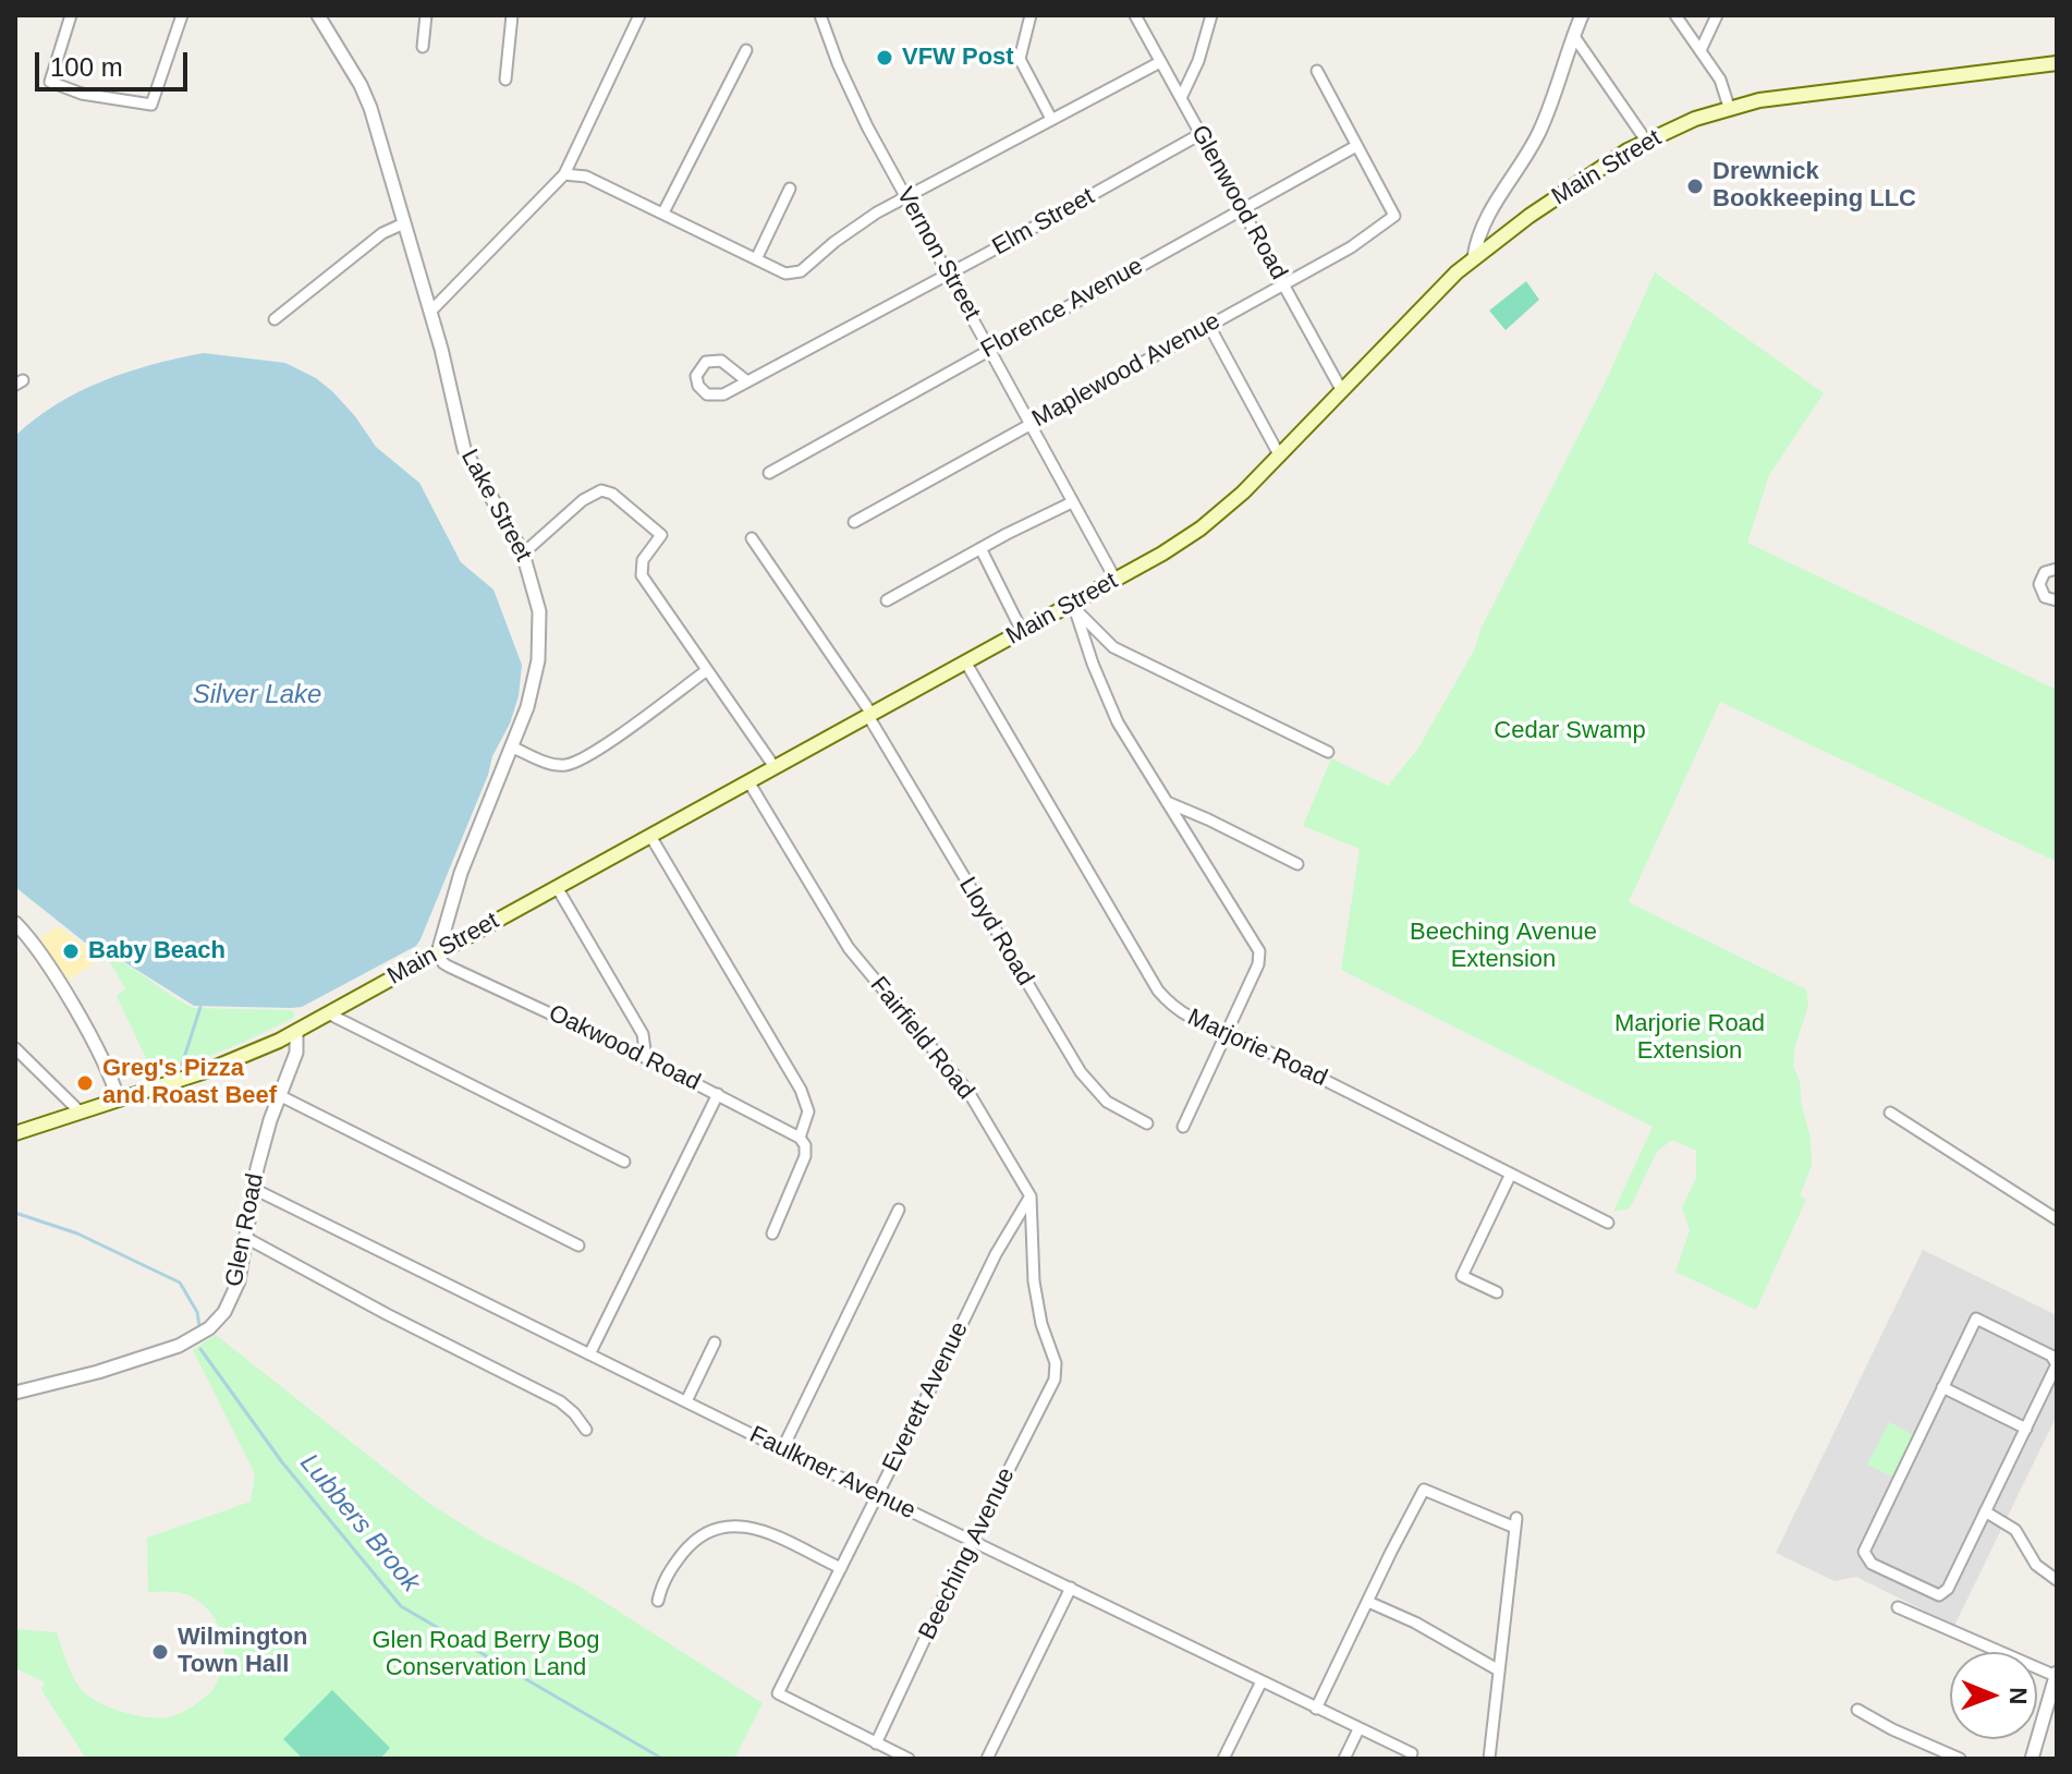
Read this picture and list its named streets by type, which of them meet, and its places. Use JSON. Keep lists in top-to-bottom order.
{
  "streets": {
    "main road": ["Main Street"],
    "street": [
      "Glenwood Road",
      "Elm Street",
      "Vernon Street",
      "Florence Avenue",
      "Maplewood Avenue",
      "Lake Street",
      "Lloyd Road",
      "Fairfield Road",
      "Oakwood Road",
      "Marjorie Road",
      "Glen Road",
      "Everett Avenue",
      "Faulkner Avenue",
      "Beeching Avenue"
    ]
  },
  "crossings": [
    ["Main Street", "Glenwood Road"],
    ["Main Street", "Vernon Street"],
    ["Main Street", "Lake Street"],
    ["Main Street", "Lloyd Road"],
    ["Main Street", "Fairfield Road"],
    ["Main Street", "Oakwood Road"],
    ["Main Street", "Marjorie Road"],
    ["Main Street", "Glen Road"],
    ["Glenwood Road", "Elm Street"],
    ["Glenwood Road", "Florence Avenue"],
    ["Glenwood Road", "Maplewood Avenue"],
    ["Elm Street", "Vernon Street"],
    ["Vernon Street", "Florence Avenue"],
    ["Vernon Street", "Maplewood Avenue"],
    ["Florence Avenue", "Maplewood Avenue"],
    ["Lake Street", "Oakwood Road"],
    ["Fairfield Road", "Everett Avenue"],
    ["Fairfield Road", "Beeching Avenue"],
    ["Glen Road", "Faulkner Avenue"],
    ["Everett Avenue", "Faulkner Avenue"],
    ["Everett Avenue", "Beeching Avenue"],
    ["Faulkner Avenue", "Beeching Avenue"]
  ],
  "water": ["Silver Lake", "Lubbers Brook"],
  "parks": [
    "Cedar Swamp",
    "Beeching Avenue Extension",
    "Marjorie Road Extension",
    "Glen Road Berry Bog Conservation Land"
  ],
  "places": [
    "VFW Post",
    "Drewnick Bookkeeping LLC",
    "Baby Beach",
    "Greg's Pizza and Roast Beef",
    "Wilmington Town Hall"
  ],
  "scale_bar": "100 m",
  "north": "right"
}
